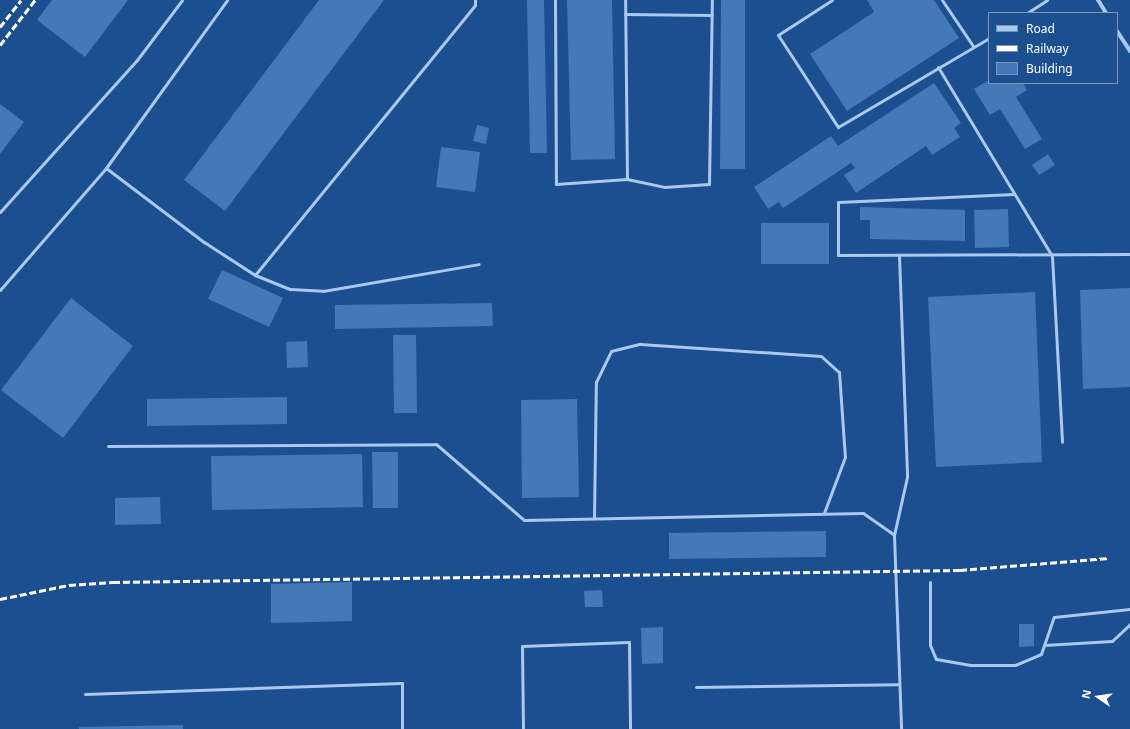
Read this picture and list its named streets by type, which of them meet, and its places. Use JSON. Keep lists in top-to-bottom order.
{
  "legend": ["Road", "Railway", "Building"],
  "north": "left"
}
